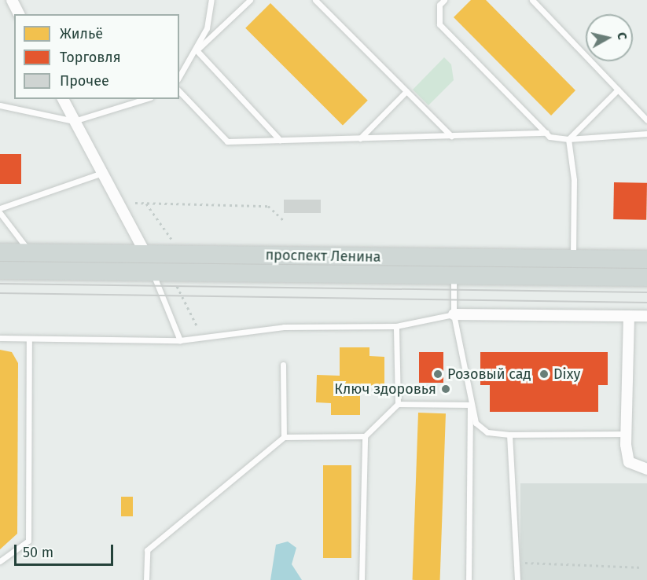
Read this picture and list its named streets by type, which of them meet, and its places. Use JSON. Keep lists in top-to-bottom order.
{
  "streets": {
    "main road": ["проспект Ленина"]
  },
  "places": ["Розовый сад", "Dixy", "Ключ здоровья"],
  "legend": ["Жильё", "Торговля", "Прочее"],
  "scale_bar": "50 m",
  "north": "right"
}
